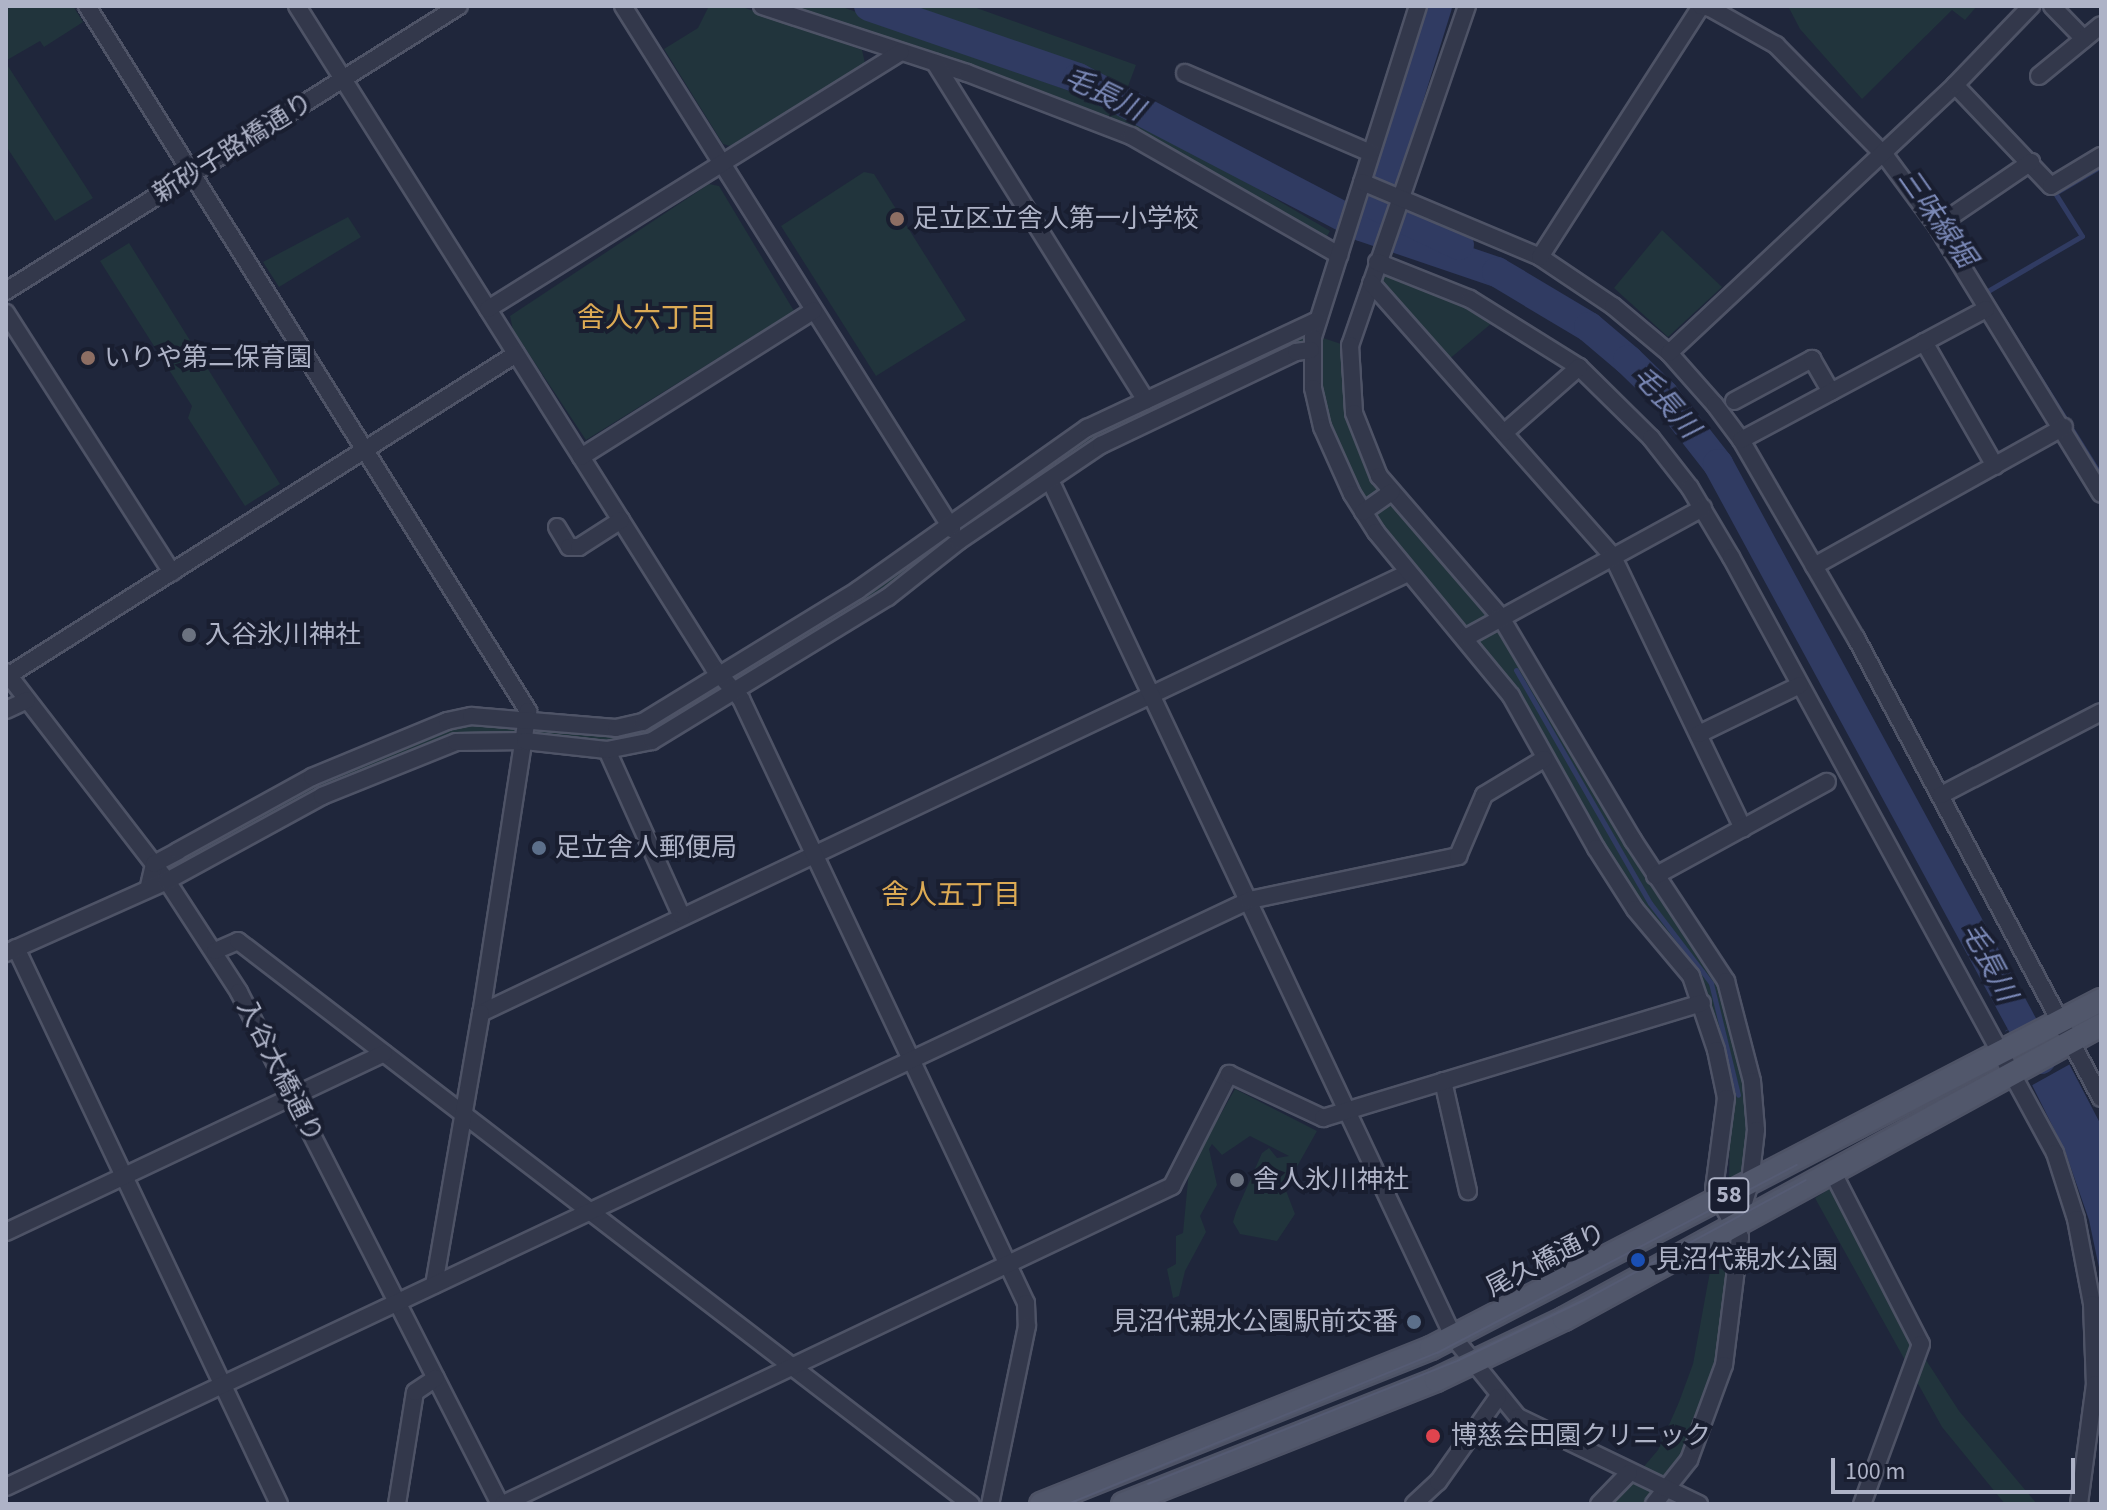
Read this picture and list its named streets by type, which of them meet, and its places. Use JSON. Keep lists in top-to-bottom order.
{
  "streets": {
    "main road": ["58", "尾久橋通り"],
    "street": ["新砂子路橋通り", "入谷大橋通り"]
  },
  "crossings": [
    ["58", "尾久橋通り"]
  ],
  "districts": ["舎人六丁目", "舎人五丁目"],
  "water": ["毛長川", "三味線堀"],
  "places": [
    "足立区立舎人第一小学校",
    "いりや第二保育園",
    "入谷氷川神社",
    "足立舎人郵便局",
    "舎人氷川神社",
    "見沼代親水公園",
    "見沼代親水公園駅前交番",
    "博慈会田園クリニック"
  ],
  "scale_bar": "100 m"
}
